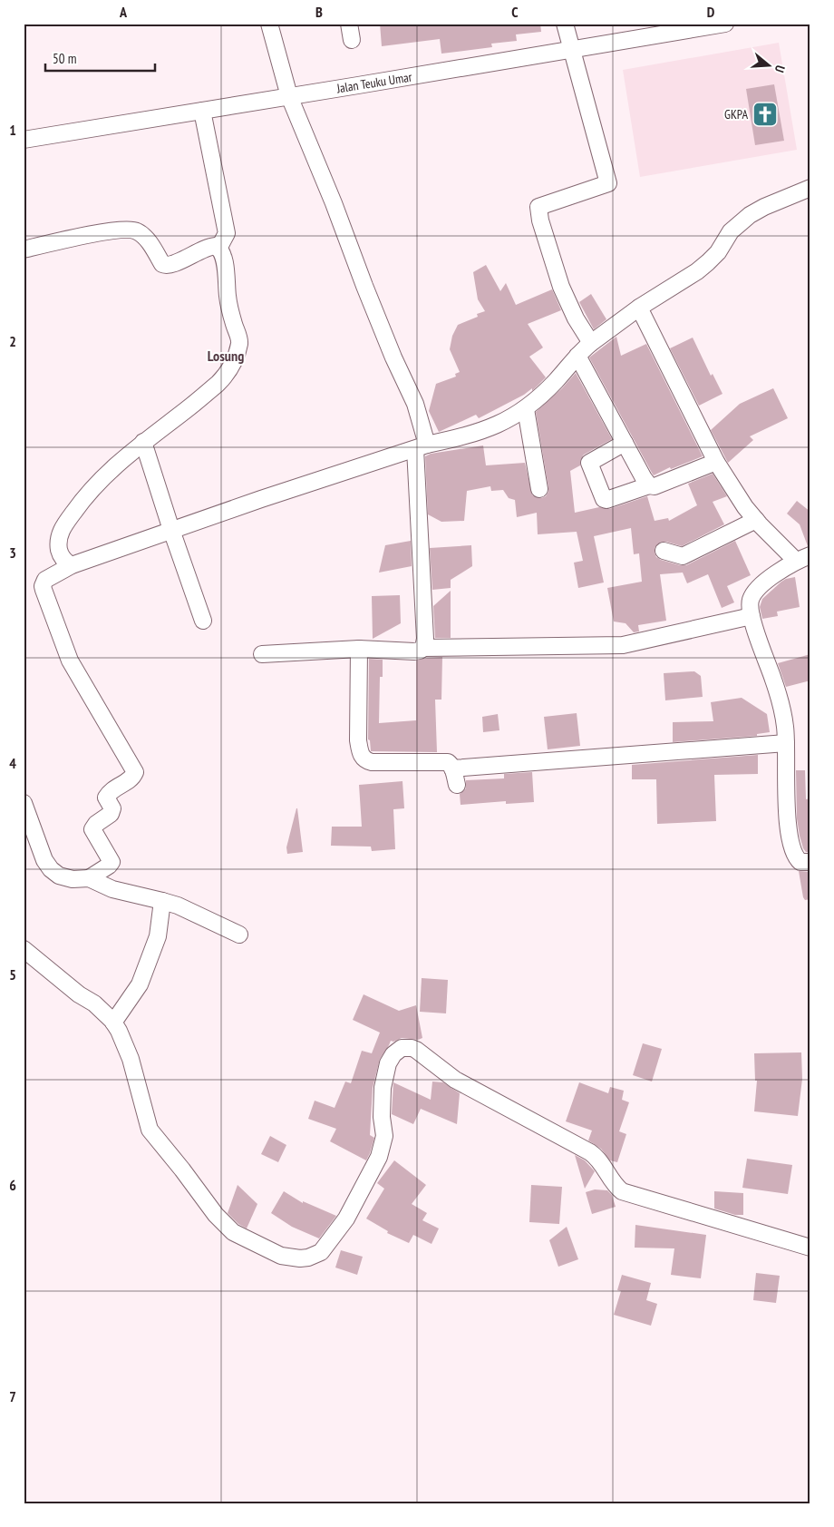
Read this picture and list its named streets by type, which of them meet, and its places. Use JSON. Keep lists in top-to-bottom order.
{
  "streets": {
    "street": ["Jalan Teuku Umar"]
  },
  "districts": ["Losung"],
  "places": {
    "church": ["GKPA"]
  },
  "scale_bar": "50 m",
  "north": "right",
  "grid": {
    "columns": [
      "A",
      "B",
      "C",
      "D"
    ],
    "rows": [
      "1",
      "2",
      "3",
      "4",
      "5",
      "6",
      "7"
    ]
  }
}
